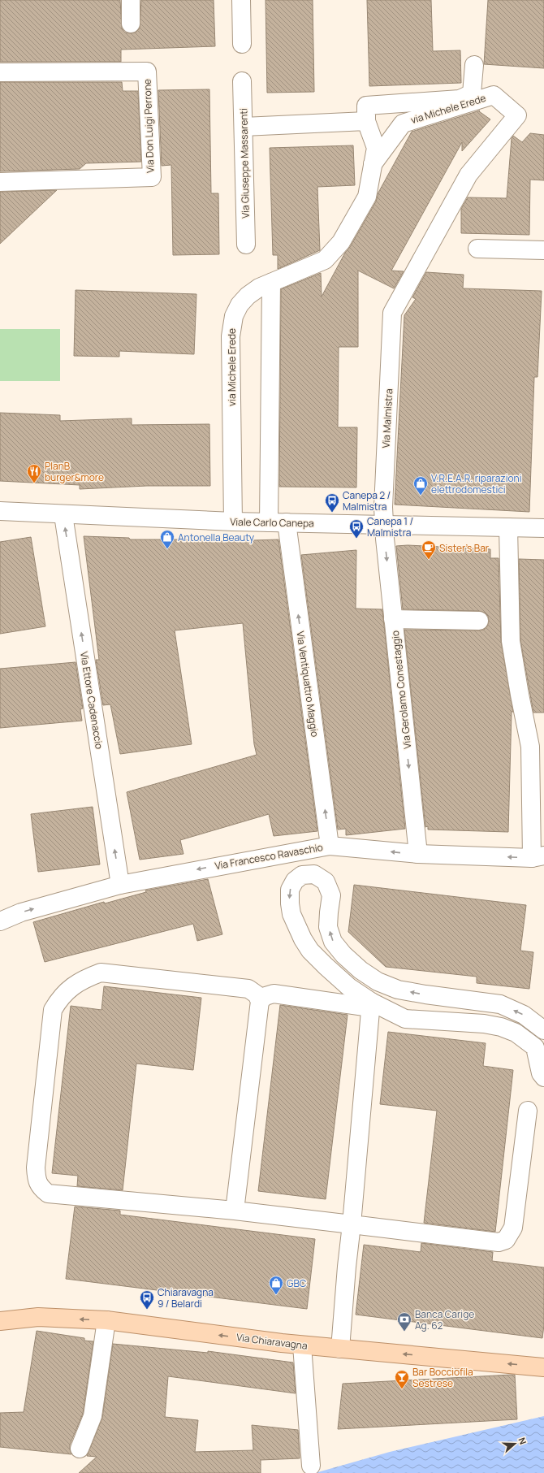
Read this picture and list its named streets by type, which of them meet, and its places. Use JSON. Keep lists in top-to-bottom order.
{
  "streets": {
    "main road": ["Via Chiaravagna"],
    "street": [
      "via Michele Erede",
      "Via Don Luigi Perrone",
      "Via Giuseppe Massarenti",
      "Via Malmistra",
      "Viale Carlo Canepa",
      "Via Ventiquattro Maggio",
      "Via Gerolamo Conestaggio",
      "Via Ettore Cadenaccio",
      "Via Francesco Ravaschio"
    ]
  },
  "crossings": [
    ["via Michele Erede", "Via Malmistra"],
    ["via Michele Erede", "Viale Carlo Canepa"],
    ["Via Malmistra", "Viale Carlo Canepa"],
    ["Via Malmistra", "Via Gerolamo Conestaggio"],
    ["Viale Carlo Canepa", "Via Ventiquattro Maggio"],
    ["Viale Carlo Canepa", "Via Gerolamo Conestaggio"],
    ["Viale Carlo Canepa", "Via Ettore Cadenaccio"],
    ["Via Ventiquattro Maggio", "Via Francesco Ravaschio"],
    ["Via Gerolamo Conestaggio", "Via Francesco Ravaschio"],
    ["Via Ettore Cadenaccio", "Via Francesco Ravaschio"]
  ],
  "one_way": ["Via Ventiquattro Maggio", "Via Ettore Cadenaccio", "Via Chiaravagna"],
  "places": {
    "restaurant": ["PlanB burger&more"],
    "shop": ["V.R.E.A.R. riparazioni elettrodomestici", "Antonella Beauty", "GBC"],
    "bus stop": ["Canepa 2 / Malmistra", "Canepa 1 / Malmistra", "Chiaravagna 9 / Belardi"],
    "cafe": ["Sister's Bar"],
    "bank": ["Banca Carige Ag. 62"],
    "bar": ["Bar Bocciofila Sestrese"]
  },
  "north": "right"
}
